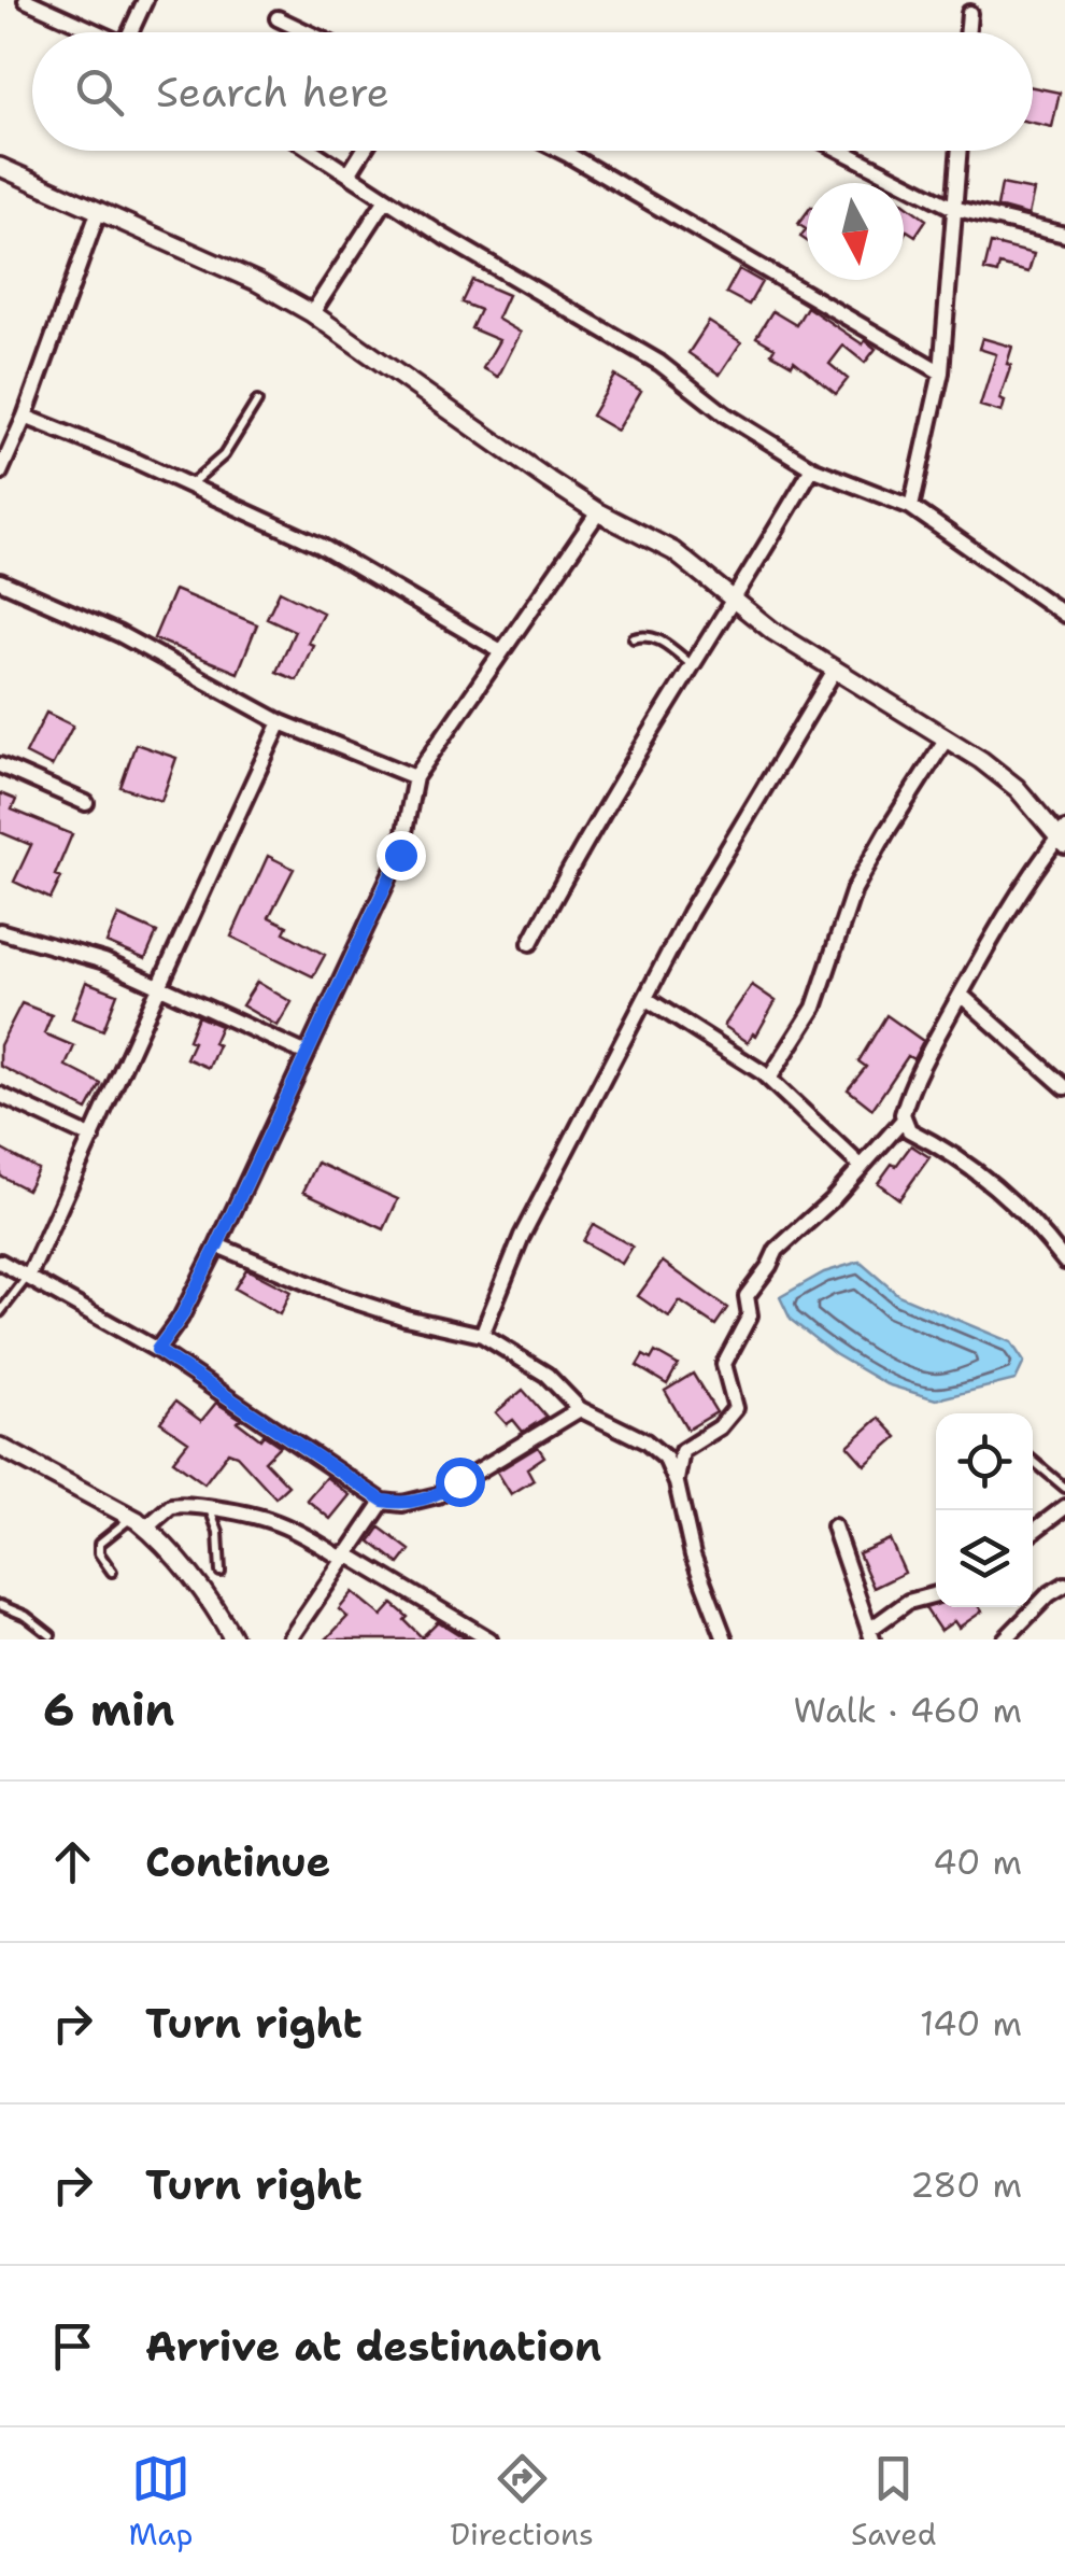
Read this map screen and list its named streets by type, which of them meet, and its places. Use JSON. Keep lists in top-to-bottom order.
{
  "north": "bottom",
  "page": {
    "search": "Search here",
    "heading": ["6 min", "Walk · 460 m"],
    "list": [
      ["Continue", "40 m"],
      ["Turn right", "140 m"],
      ["Turn right", "280 m"],
      "Arrive at destination"
    ],
    "nav": ["Map", "Directions", "Saved"]
  }
}
